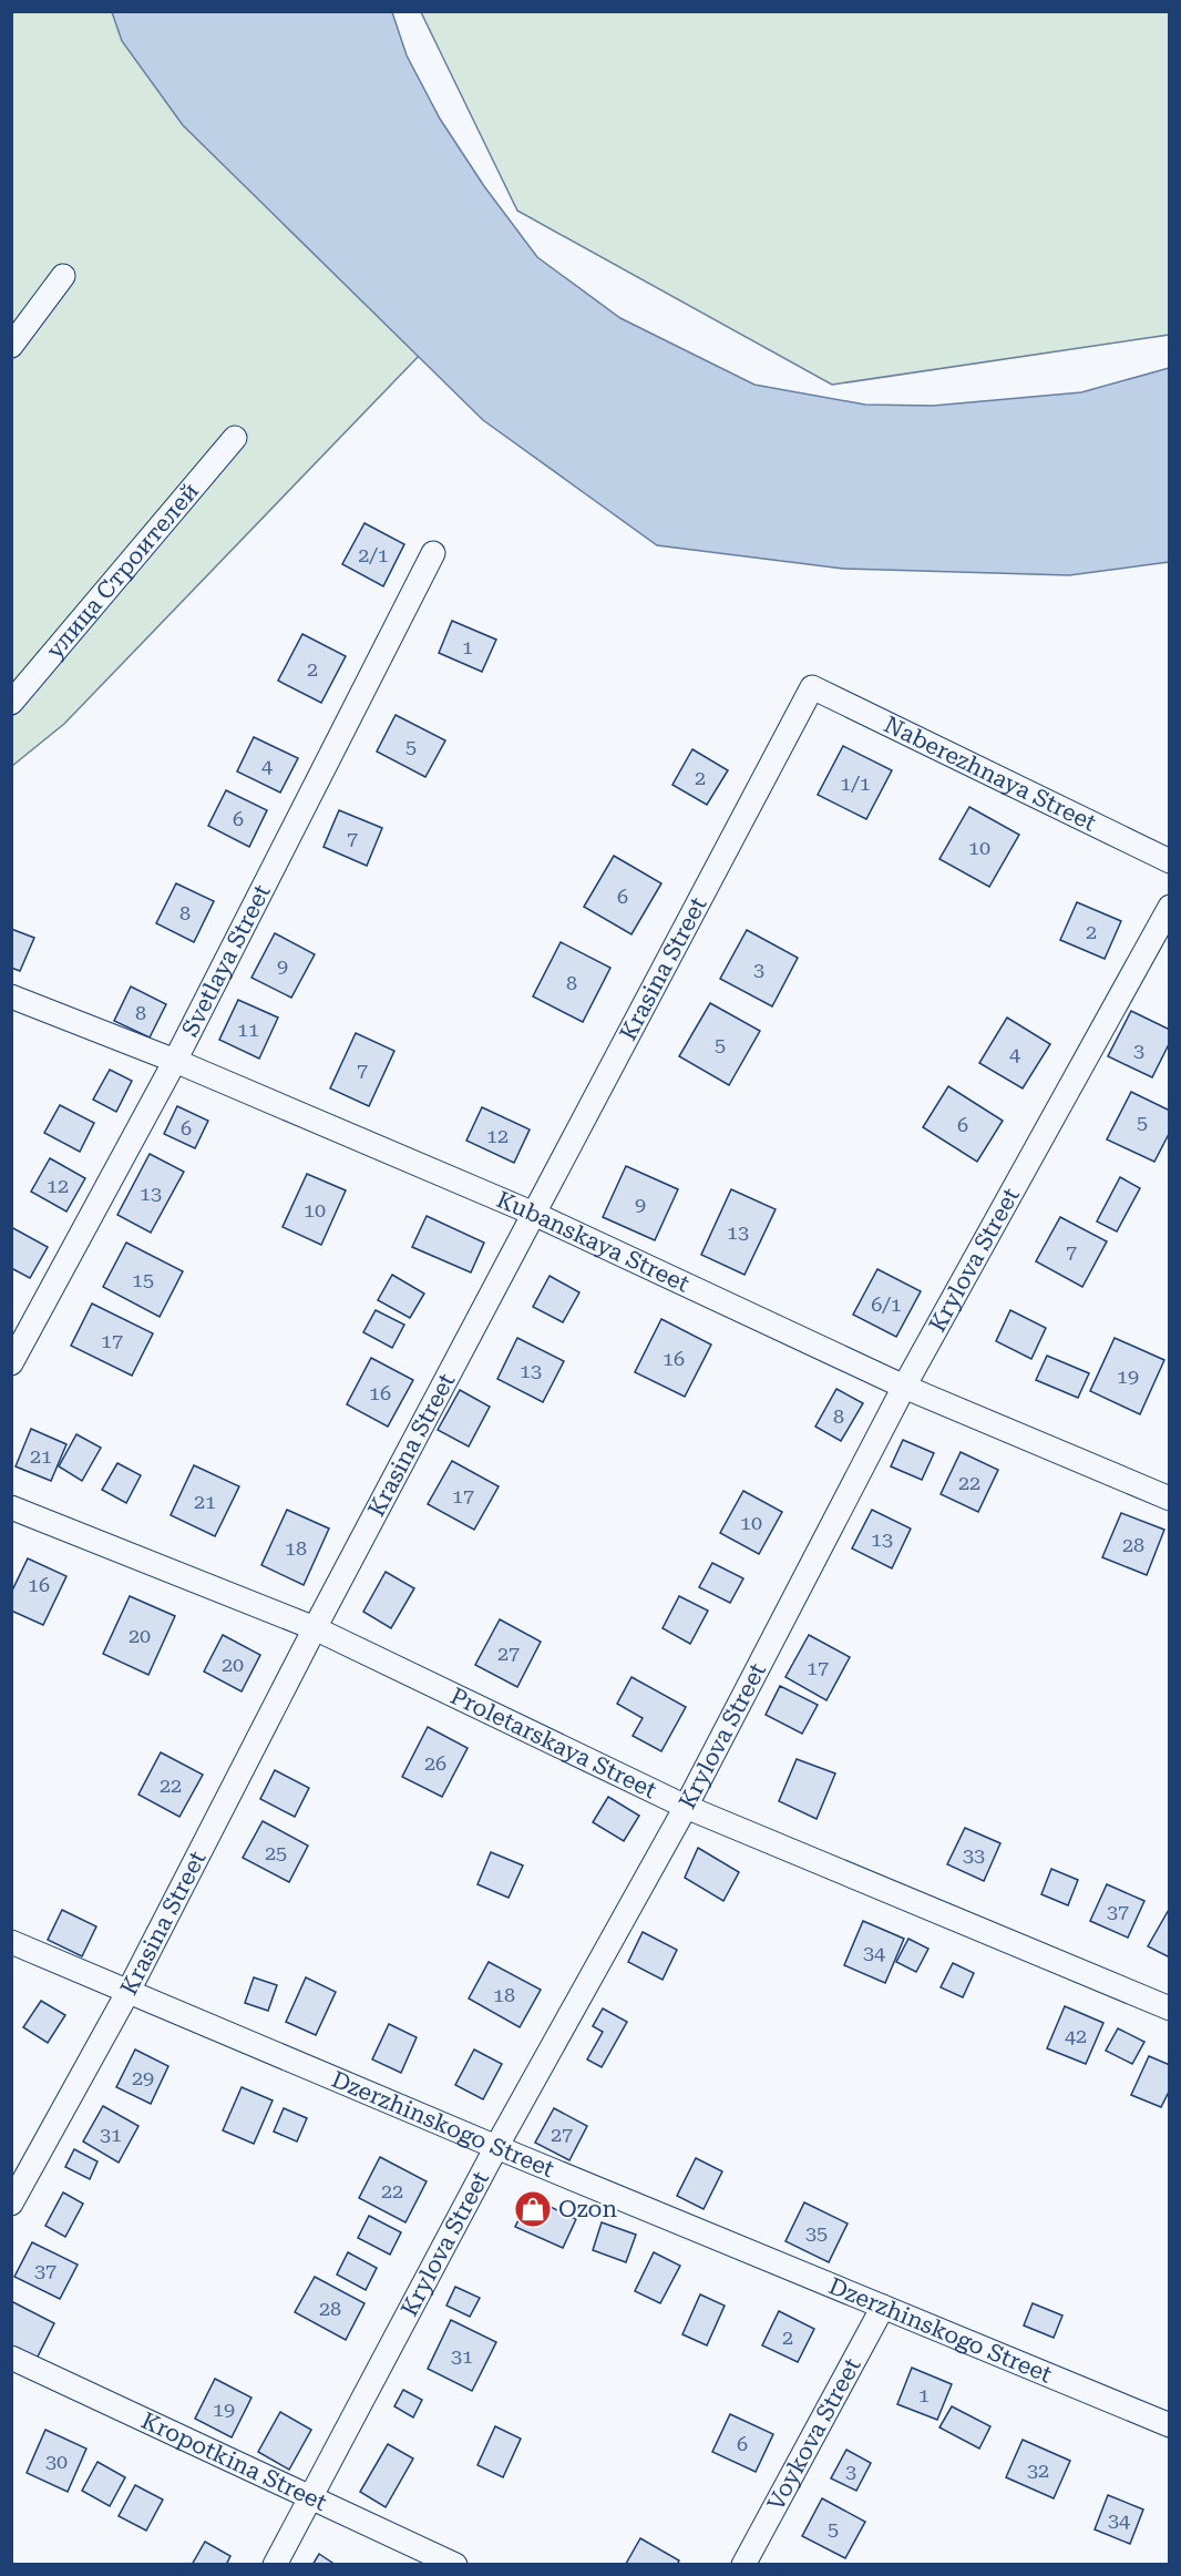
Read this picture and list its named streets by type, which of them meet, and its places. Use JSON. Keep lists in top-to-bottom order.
{
  "streets": {
    "street": [
      "улица Строителей",
      "Naberezhnaya Street",
      "Svetlaya Street",
      "Krasina Street",
      "Kubanskaya Street",
      "Krylova Street",
      "Proletarskaya Street",
      "Dzerzhinskogo Street",
      "Voykova Street",
      "Kropotkina Street"
    ]
  },
  "crossings": [
    ["Naberezhnaya Street", "Krasina Street"],
    ["Svetlaya Street", "Kubanskaya Street"],
    ["Krasina Street", "Kubanskaya Street"],
    ["Krasina Street", "Proletarskaya Street"],
    ["Krasina Street", "Dzerzhinskogo Street"],
    ["Kubanskaya Street", "Krylova Street"],
    ["Krylova Street", "Proletarskaya Street"],
    ["Krylova Street", "Dzerzhinskogo Street"],
    ["Krylova Street", "Kropotkina Street"],
    ["Dzerzhinskogo Street", "Voykova Street"]
  ],
  "places": {
    "shop": ["Ozon"]
  },
  "house_numbers": [
    "2/1",
    "1",
    "2",
    "5",
    "4",
    "2",
    "1/1",
    "6",
    "7",
    "10",
    "6",
    "8",
    "2",
    "9",
    "3",
    "8",
    "8",
    "11",
    "5",
    "3",
    "4",
    "7",
    "5",
    "6",
    "6",
    "12",
    "12",
    "13",
    "9",
    "10",
    "13",
    "7",
    "15",
    "6/1",
    "17",
    "16",
    "13",
    "19",
    "16",
    "8",
    "21",
    "22",
    "17",
    "21",
    "10",
    "13",
    "28",
    "18",
    "16",
    "20",
    "27",
    "20",
    "17",
    "26",
    "22",
    "25",
    "33",
    "37",
    "34",
    "18",
    "42",
    "29",
    "31",
    "27",
    "22",
    "35",
    "37",
    "28",
    "2",
    "31",
    "1",
    "19",
    "6",
    "30",
    "32",
    "3",
    "34",
    "5"
  ]
}
